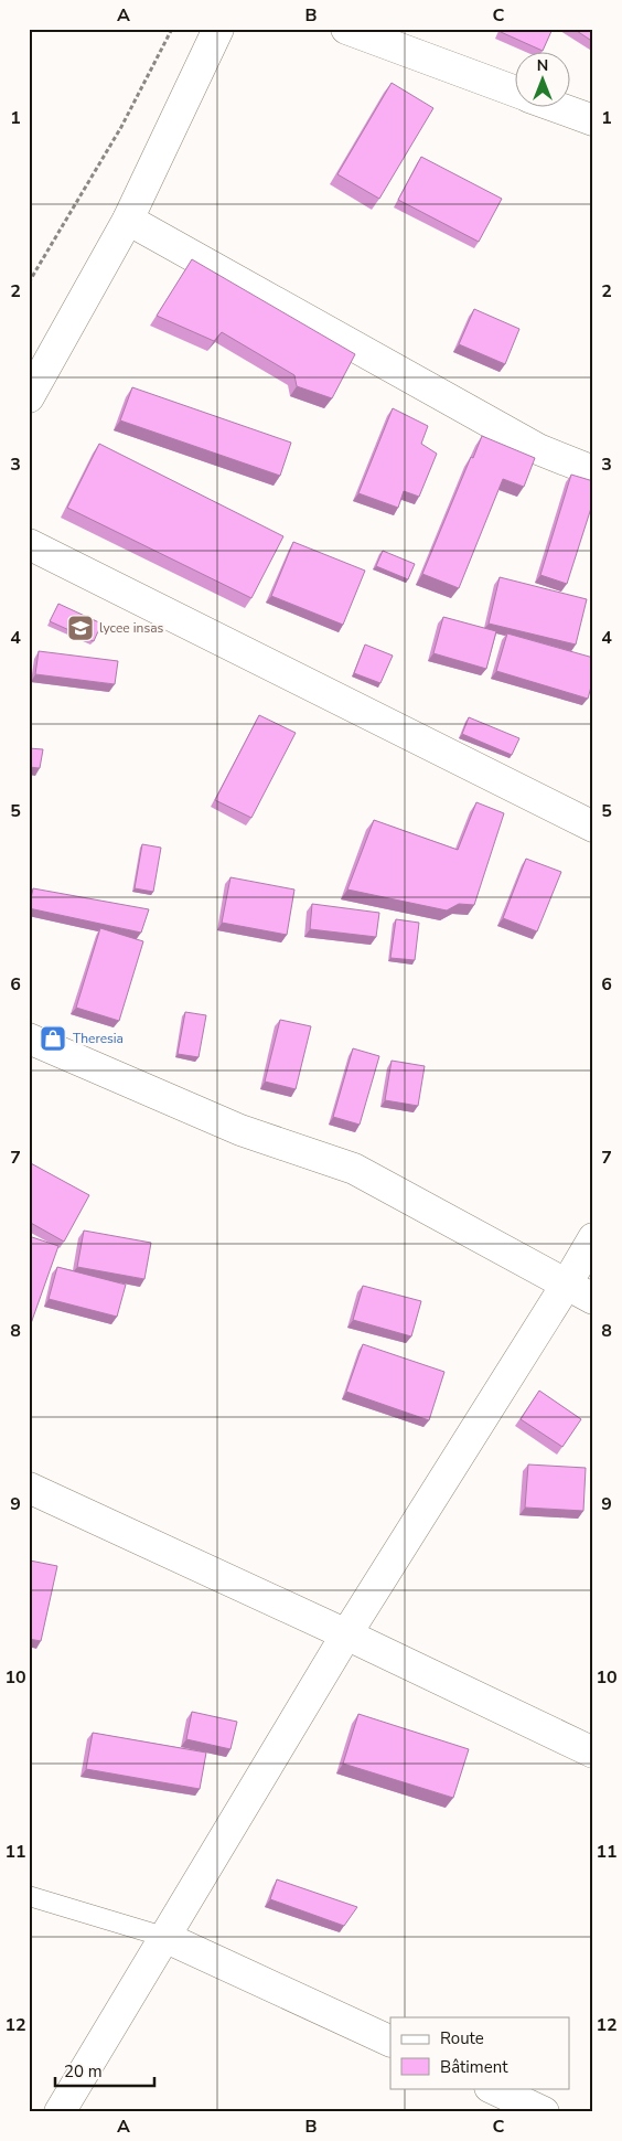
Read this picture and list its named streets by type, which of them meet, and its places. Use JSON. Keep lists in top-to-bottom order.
{
  "places": {
    "school or university": ["lycee insas"],
    "shop": ["Theresia"]
  },
  "legend": ["Route", "Bâtiment"],
  "scale_bar": "20 m",
  "north": "top",
  "grid": {
    "columns": ["A", "B", "C"],
    "rows": [
      "1",
      "2",
      "3",
      "4",
      "5",
      "6",
      "7",
      "8",
      "9",
      "10",
      "11",
      "12"
    ]
  }
}
